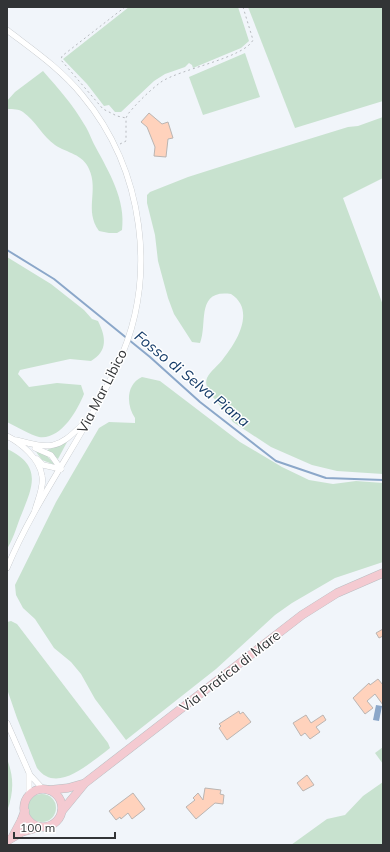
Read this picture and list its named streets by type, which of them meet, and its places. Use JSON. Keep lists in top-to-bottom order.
{
  "streets": {
    "street": ["Via Mar Libico", "Via Pratica di Mare"]
  },
  "water": ["Fosso di Selva Piana"],
  "scale_bar": "100 m"
}
